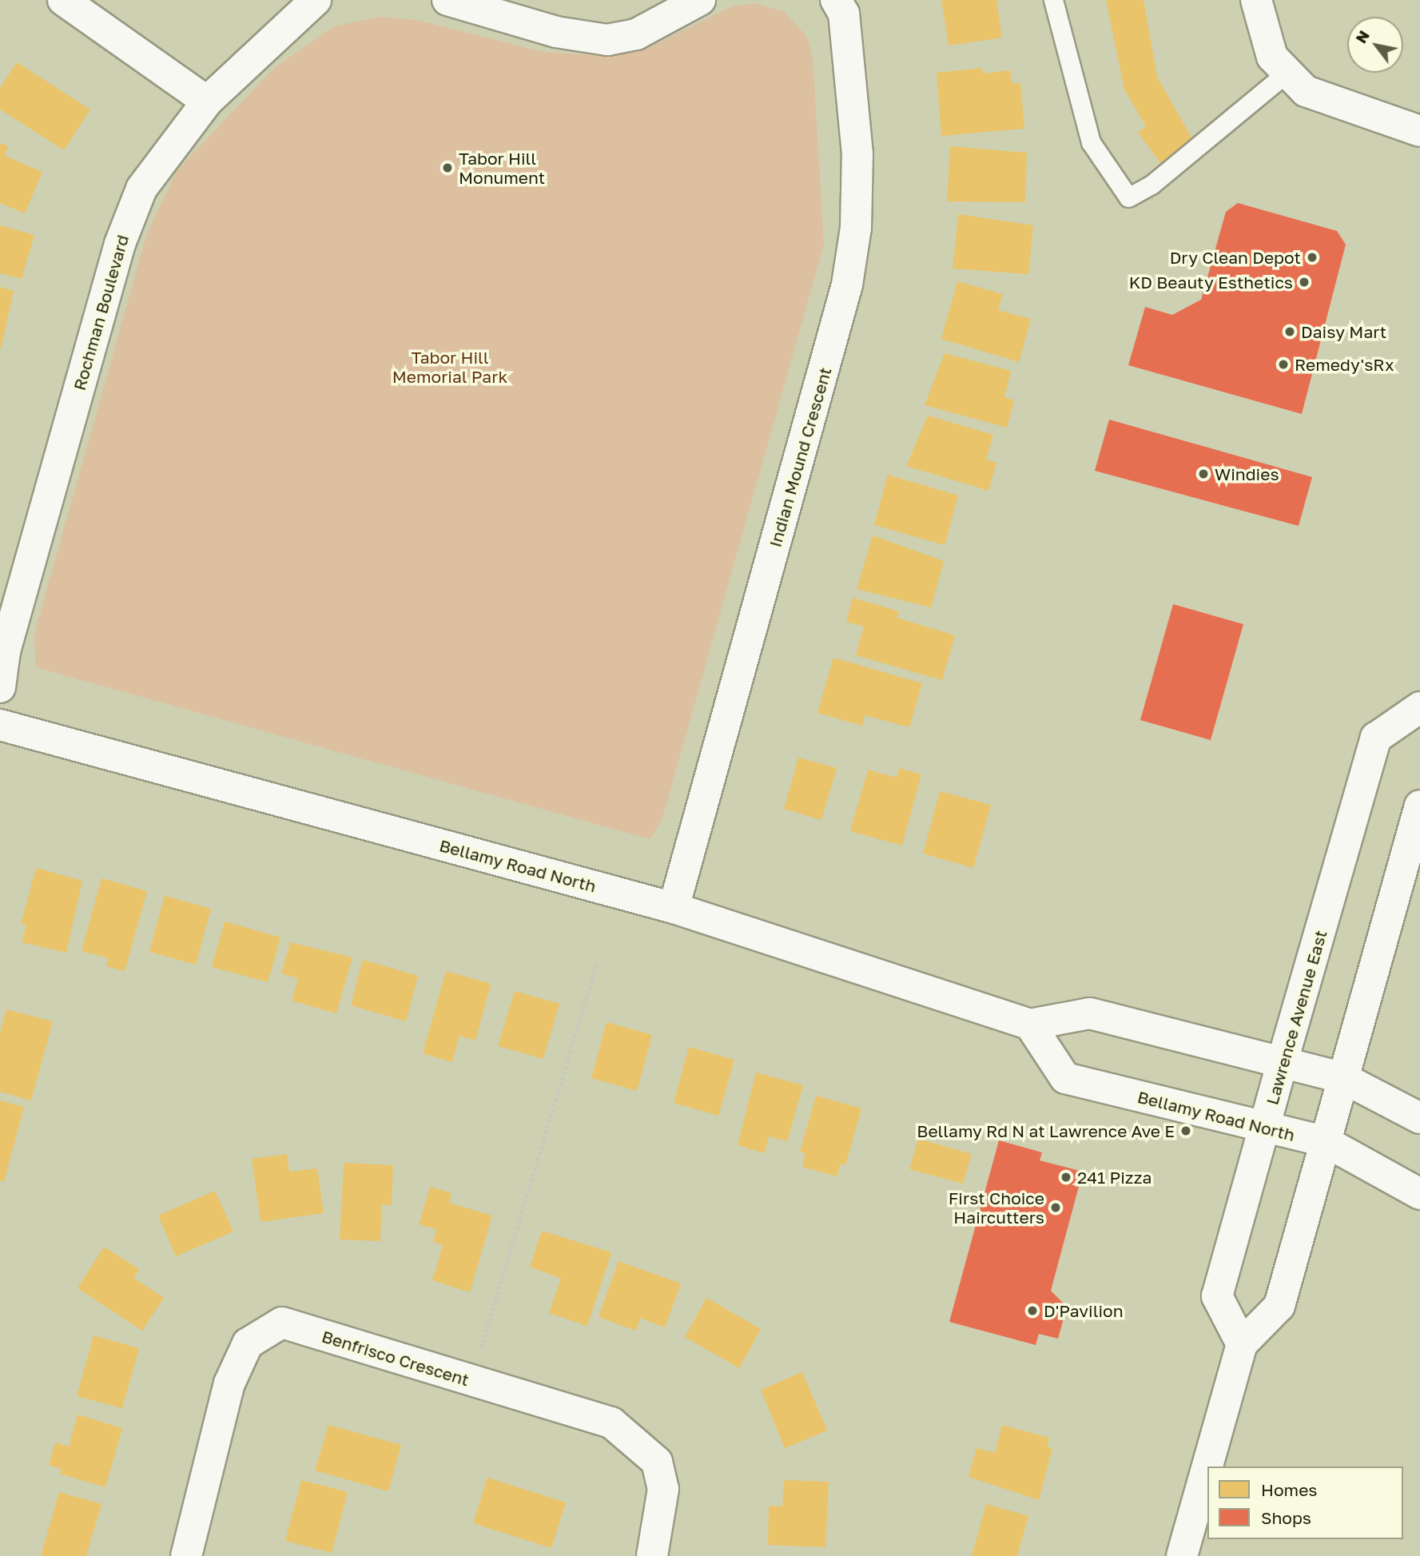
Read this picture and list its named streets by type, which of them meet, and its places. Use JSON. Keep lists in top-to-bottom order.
{
  "streets": {
    "street": [
      "Rochman Boulevard",
      "Indian Mound Crescent",
      "Bellamy Road North",
      "Lawrence Avenue East",
      "Benfrisco Crescent"
    ]
  },
  "crossings": [
    ["Indian Mound Crescent", "Bellamy Road North"],
    ["Bellamy Road North", "Lawrence Avenue East"]
  ],
  "parks": ["Tabor Hill Memorial Park"],
  "places": [
    "Tabor Hill Monument",
    "Dry Clean Depot",
    "KD Beauty Esthetics",
    "Daisy Mart",
    "Remedy'sRx",
    "Windies",
    "Bellamy Rd N at Lawrence Ave E",
    "241 Pizza",
    "First Choice Haircutters",
    "D'Pavilion"
  ],
  "legend": ["Homes", "Shops"],
  "north": "top left"
}
